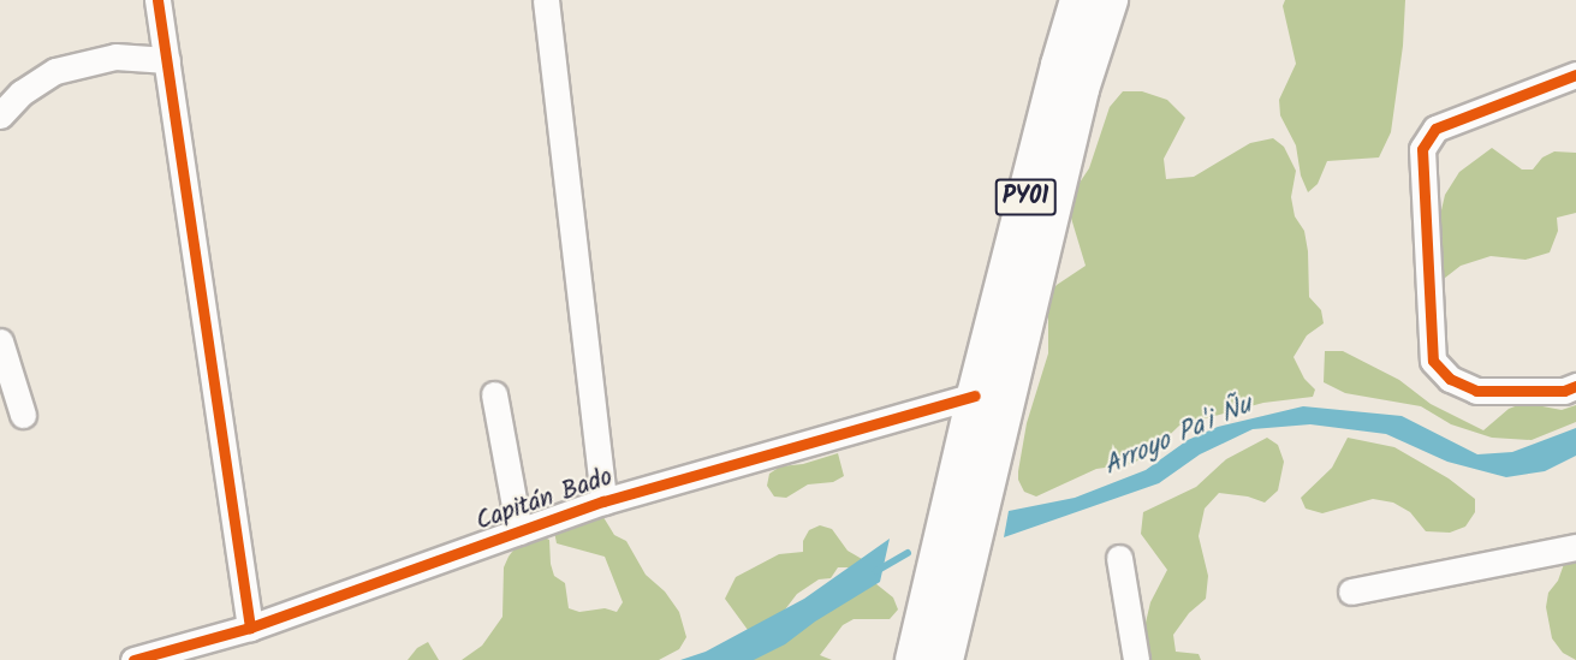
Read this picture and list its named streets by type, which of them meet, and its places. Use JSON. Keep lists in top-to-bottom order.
{
  "streets": {
    "highway": ["PY01"],
    "street": ["Capitán Bado"]
  },
  "crossings": [
    ["PY01", "Capitán Bado"]
  ],
  "water": ["Arroyo Pa'i Ñu"]
}
